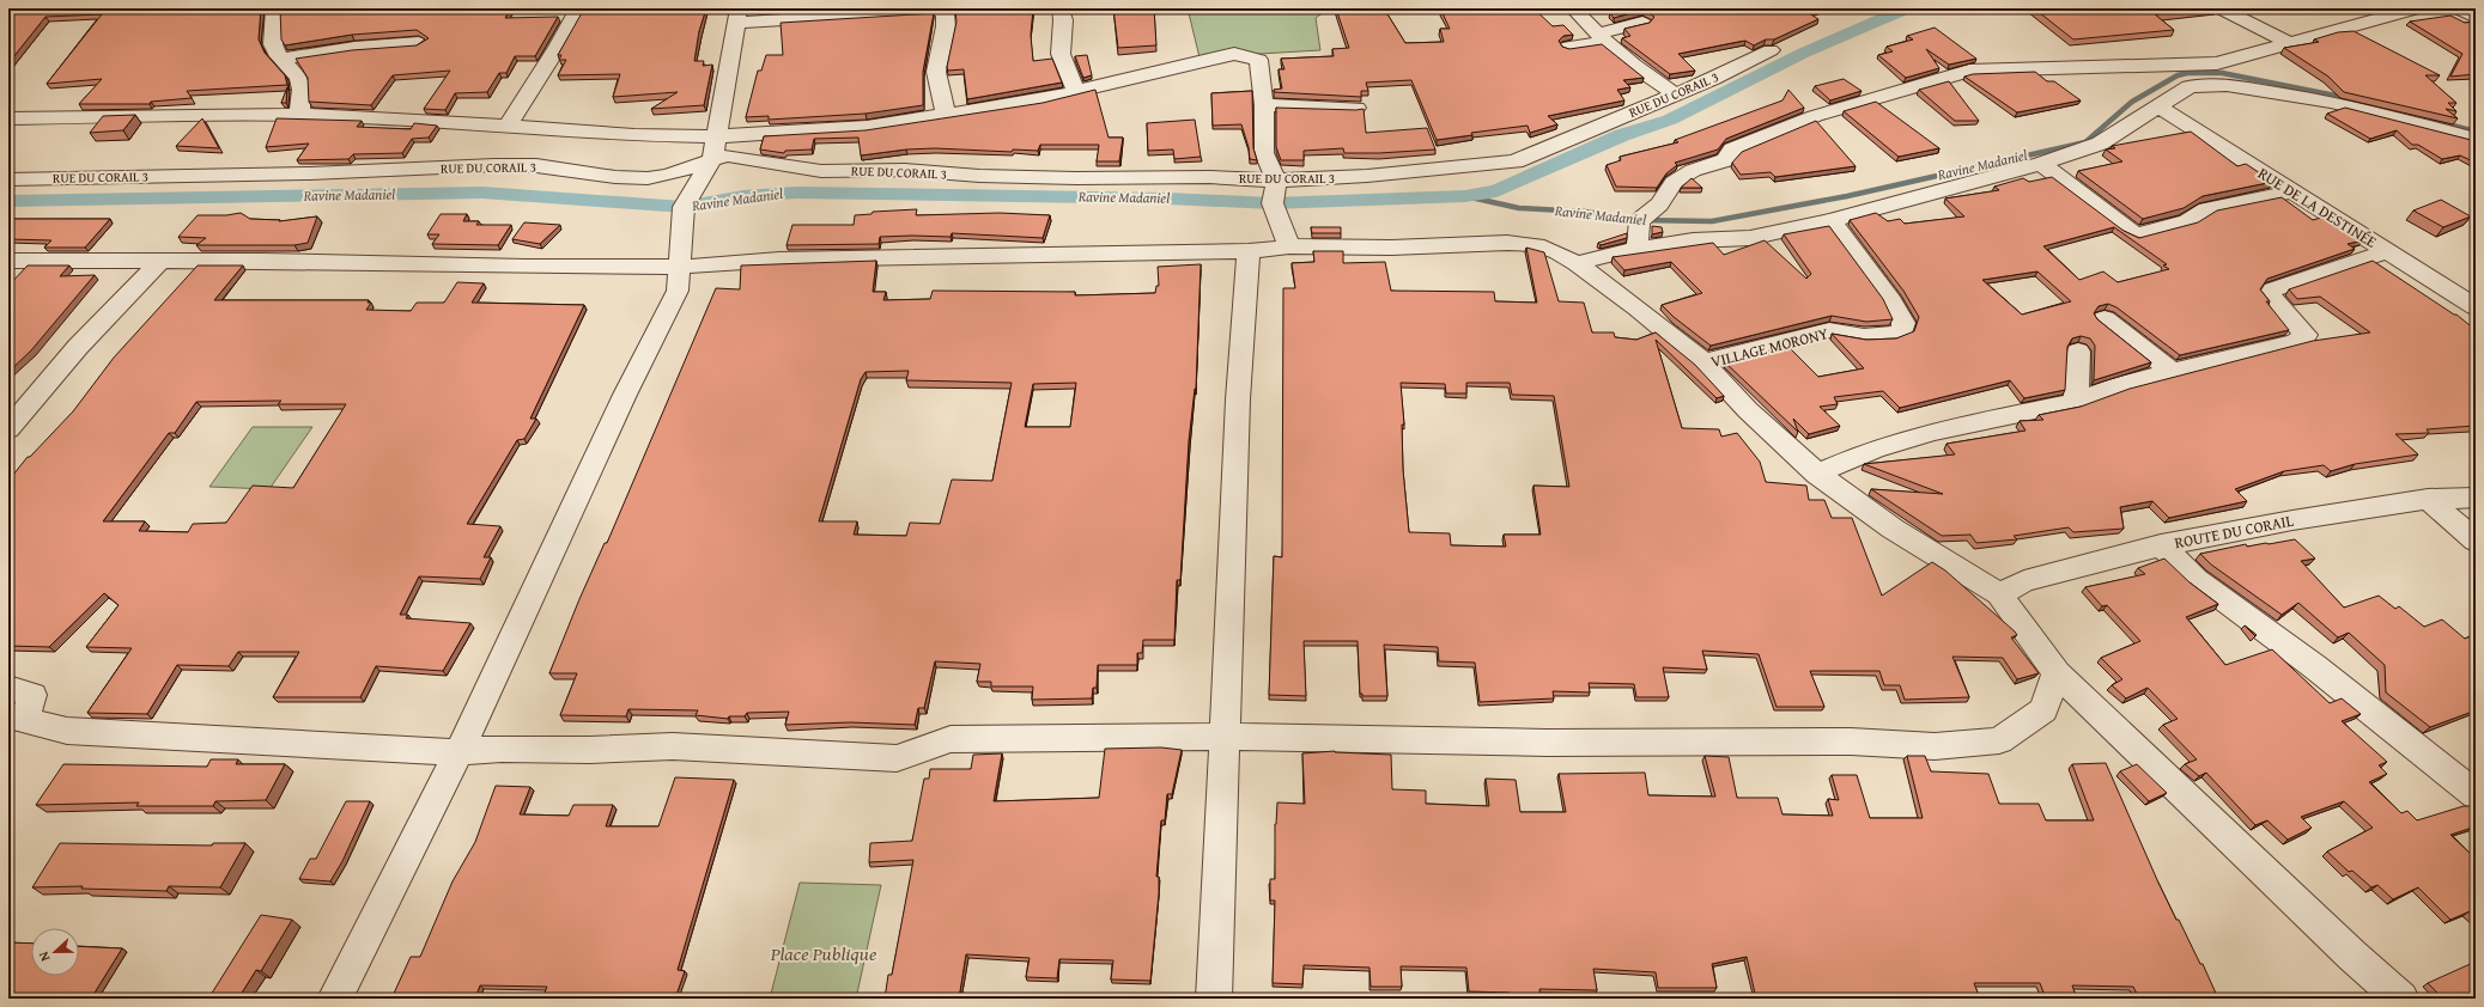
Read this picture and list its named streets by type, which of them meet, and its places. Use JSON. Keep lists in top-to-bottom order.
{
  "streets": {
    "street": [
      "RUE DU CORAIL 3",
      "RUE DE LA DESTINÉE",
      "VILLAGE MORONY",
      "ROUTE DU CORAIL"
    ]
  },
  "water": ["Ravine Madaniel"],
  "parks": ["Place Publique"],
  "north": "left"
}
